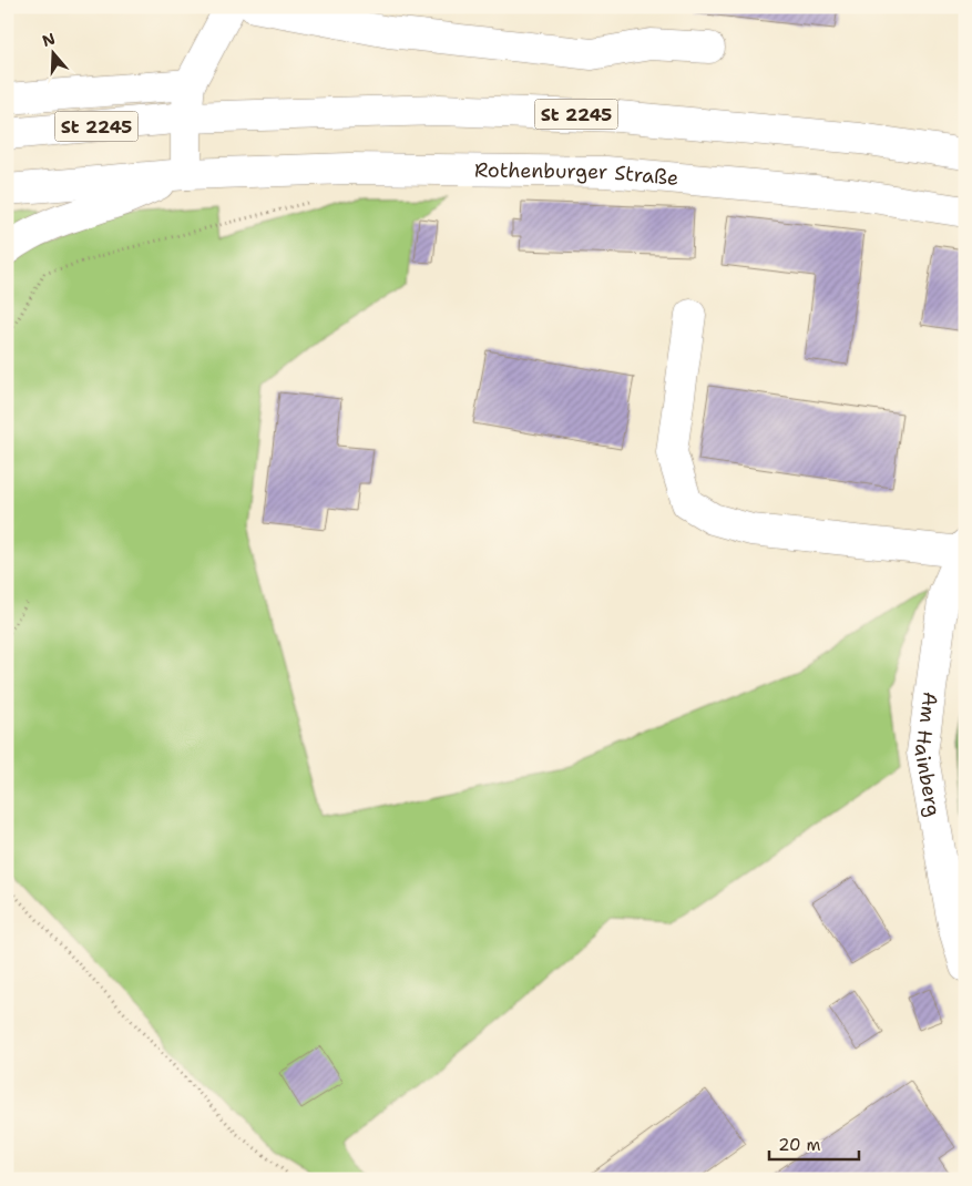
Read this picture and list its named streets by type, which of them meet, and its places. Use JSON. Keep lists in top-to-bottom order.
{
  "streets": {
    "main road": ["St 2245", "Rothenburger Straße", "Am Hainberg"]
  },
  "scale_bar": "20 m",
  "north": "top"
}
